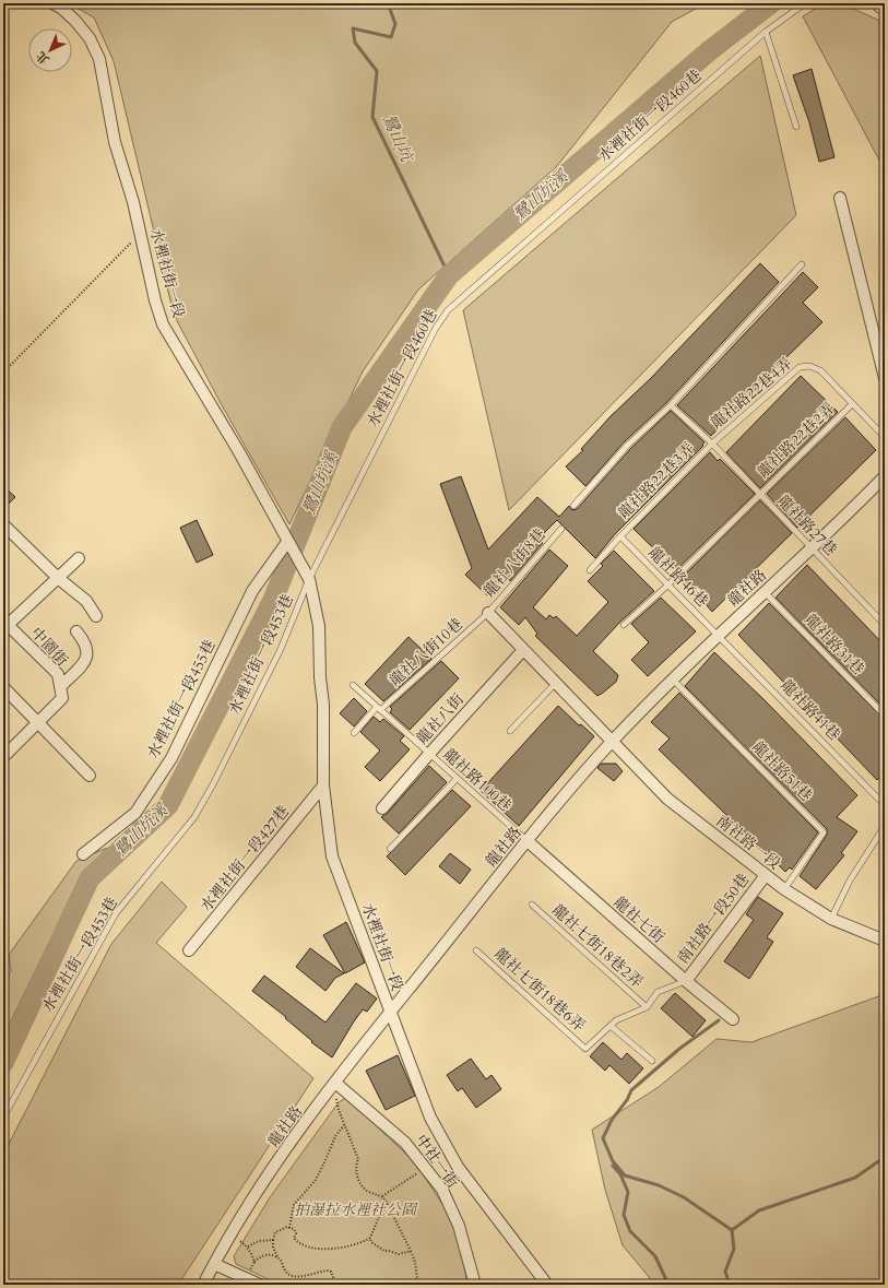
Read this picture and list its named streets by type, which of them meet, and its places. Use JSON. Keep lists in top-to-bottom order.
{
  "streets": {
    "street": [
      "水裡社街一段",
      "龍社路",
      "中園街",
      "水裡社街一段455巷",
      "龍社八街",
      "南社路一段",
      "水裡社街一段427巷",
      "南社路一段50巷",
      "龍社七街",
      "中社一街"
    ],
    "lane": [
      "水裡社街一段460巷",
      "龍社路22巷4弄",
      "龍社路22巷2弄",
      "龍社路22巷3弄",
      "龍社路27巷",
      "龍社八街8巷",
      "龍社路46巷",
      "龍社路31巷",
      "龍社八街10巷",
      "水裡社街一段453巷",
      "龍社路41巷",
      "龍社路51巷",
      "龍社路100巷",
      "龍社七街18巷2弄",
      "龍社七街18巷6弄"
    ]
  },
  "crossings": [
    ["水裡社街一段460巷", "水裡社街一段"],
    ["水裡社街一段460巷", "水裡社街一段453巷"],
    ["水裡社街一段", "龍社路"],
    ["水裡社街一段", "水裡社街一段453巷"],
    ["水裡社街一段", "水裡社街一段455巷"],
    ["水裡社街一段", "水裡社街一段427巷"],
    ["龍社路22巷4弄", "龍社路22巷2弄"],
    ["龍社路22巷4弄", "龍社路22巷3弄"],
    ["龍社路22巷4弄", "龍社路27巷"],
    ["龍社路22巷2弄", "龍社路27巷"],
    ["龍社路22巷2弄", "龍社路46巷"],
    ["龍社路22巷3弄", "龍社路27巷"],
    ["龍社路22巷3弄", "龍社路46巷"],
    ["龍社路27巷", "龍社路"],
    ["龍社八街8巷", "龍社八街10巷"],
    ["龍社路46巷", "龍社路"],
    ["龍社路46巷", "龍社路41巷"],
    ["龍社路", "龍社路31巷"],
    ["龍社路", "龍社路41巷"],
    ["龍社路", "龍社路51巷"],
    ["龍社路", "龍社路100巷"],
    ["龍社路", "南社路一段"],
    ["龍社路", "龍社七街"],
    ["龍社路", "中社一街"],
    ["龍社八街10巷", "龍社路100巷"],
    ["龍社八街", "龍社路100巷"],
    ["龍社路51巷", "南社路一段"],
    ["龍社路100巷", "龍社七街"],
    ["南社路一段", "南社路一段50巷"],
    ["南社路一段50巷", "龍社七街"]
  ],
  "water": ["鷺山坑", "鷺山坑溪"],
  "parks": ["拍瀑拉水裡社公園"],
  "north": "bottom left"
}
